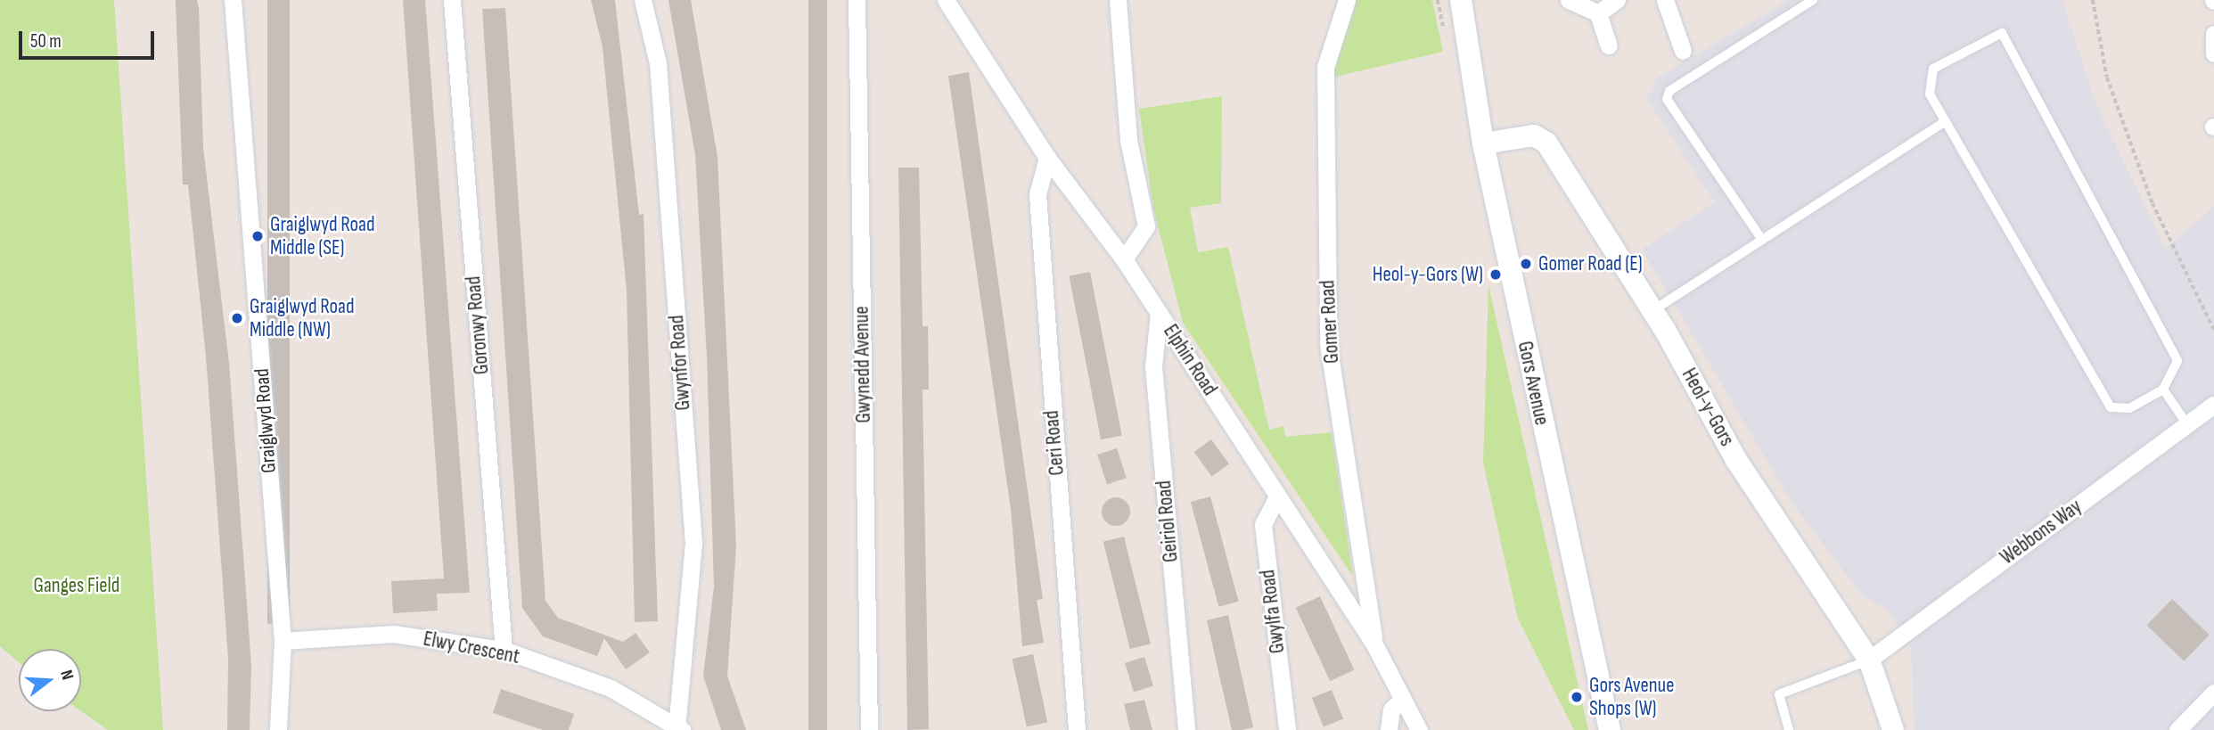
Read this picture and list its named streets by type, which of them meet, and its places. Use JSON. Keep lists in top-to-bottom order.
{
  "streets": {
    "street": [
      "Gomer Road",
      "Goronwy Road",
      "Elphin Road",
      "Gwynfor Road",
      "Gwynedd Avenue",
      "Gors Avenue",
      "Heol-y-Gors",
      "Graiglwyd Road",
      "Ceri Road",
      "Geiriol Road",
      "Webbons Way",
      "Gwylfa Road",
      "Elwy Crescent"
    ]
  },
  "crossings": [
    ["Gomer Road", "Elphin Road"],
    ["Goronwy Road", "Elwy Crescent"],
    ["Elphin Road", "Ceri Road"],
    ["Elphin Road", "Geiriol Road"],
    ["Elphin Road", "Gwylfa Road"],
    ["Gwynfor Road", "Elwy Crescent"],
    ["Gors Avenue", "Heol-y-Gors"],
    ["Heol-y-Gors", "Webbons Way"],
    ["Graiglwyd Road", "Elwy Crescent"]
  ],
  "parks": ["Ganges Field"],
  "places": [
    "Graiglwyd Road Middle (SE)",
    "Gomer Road (E)",
    "Heol-y-Gors (W)",
    "Graiglwyd Road Middle (NW)",
    "Gors Avenue Shops (W)"
  ],
  "scale_bar": "50 m",
  "north": "right"
}
